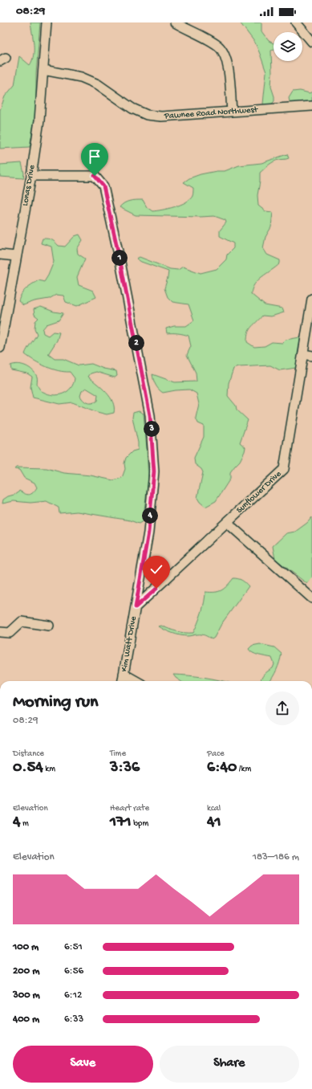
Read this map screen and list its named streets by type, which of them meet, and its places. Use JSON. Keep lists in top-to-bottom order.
{
  "streets": {
    "street": [
      "Pawnee Road Northwest",
      "Lonas Drive",
      "Sunflower Drive",
      "Kim Watt Drive"
    ]
  },
  "crossings": [
    ["Pawnee Road Northwest", "Lonas Drive"],
    ["Lonas Drive", "Kim Watt Drive"],
    ["Sunflower Drive", "Kim Watt Drive"]
  ],
  "page": {
    "status": "08:29",
    "pins": [
      "1",
      "2",
      "3",
      "4"
    ],
    "heading": ["Morning run", "08:29"],
    "stats": [
      ["Distance", "0.54 km"],
      ["Time", "3:36"],
      ["Pace", "6:40 /km"],
      ["Elevation", "4 m"],
      ["Heart rate", "171 bpm"],
      ["kcal", "41"]
    ],
    "chart": ["Elevation", "183–186 m"],
    "list": [
      {
        "name": "100 m",
        "note": "6:51"
      },
      {
        "name": "200 m",
        "note": "6:56"
      },
      {
        "name": "300 m",
        "note": "6:12"
      },
      {
        "name": "400 m",
        "note": "6:33"
      }
    ],
    "buttons": ["Save", "Share"]
  }
}
